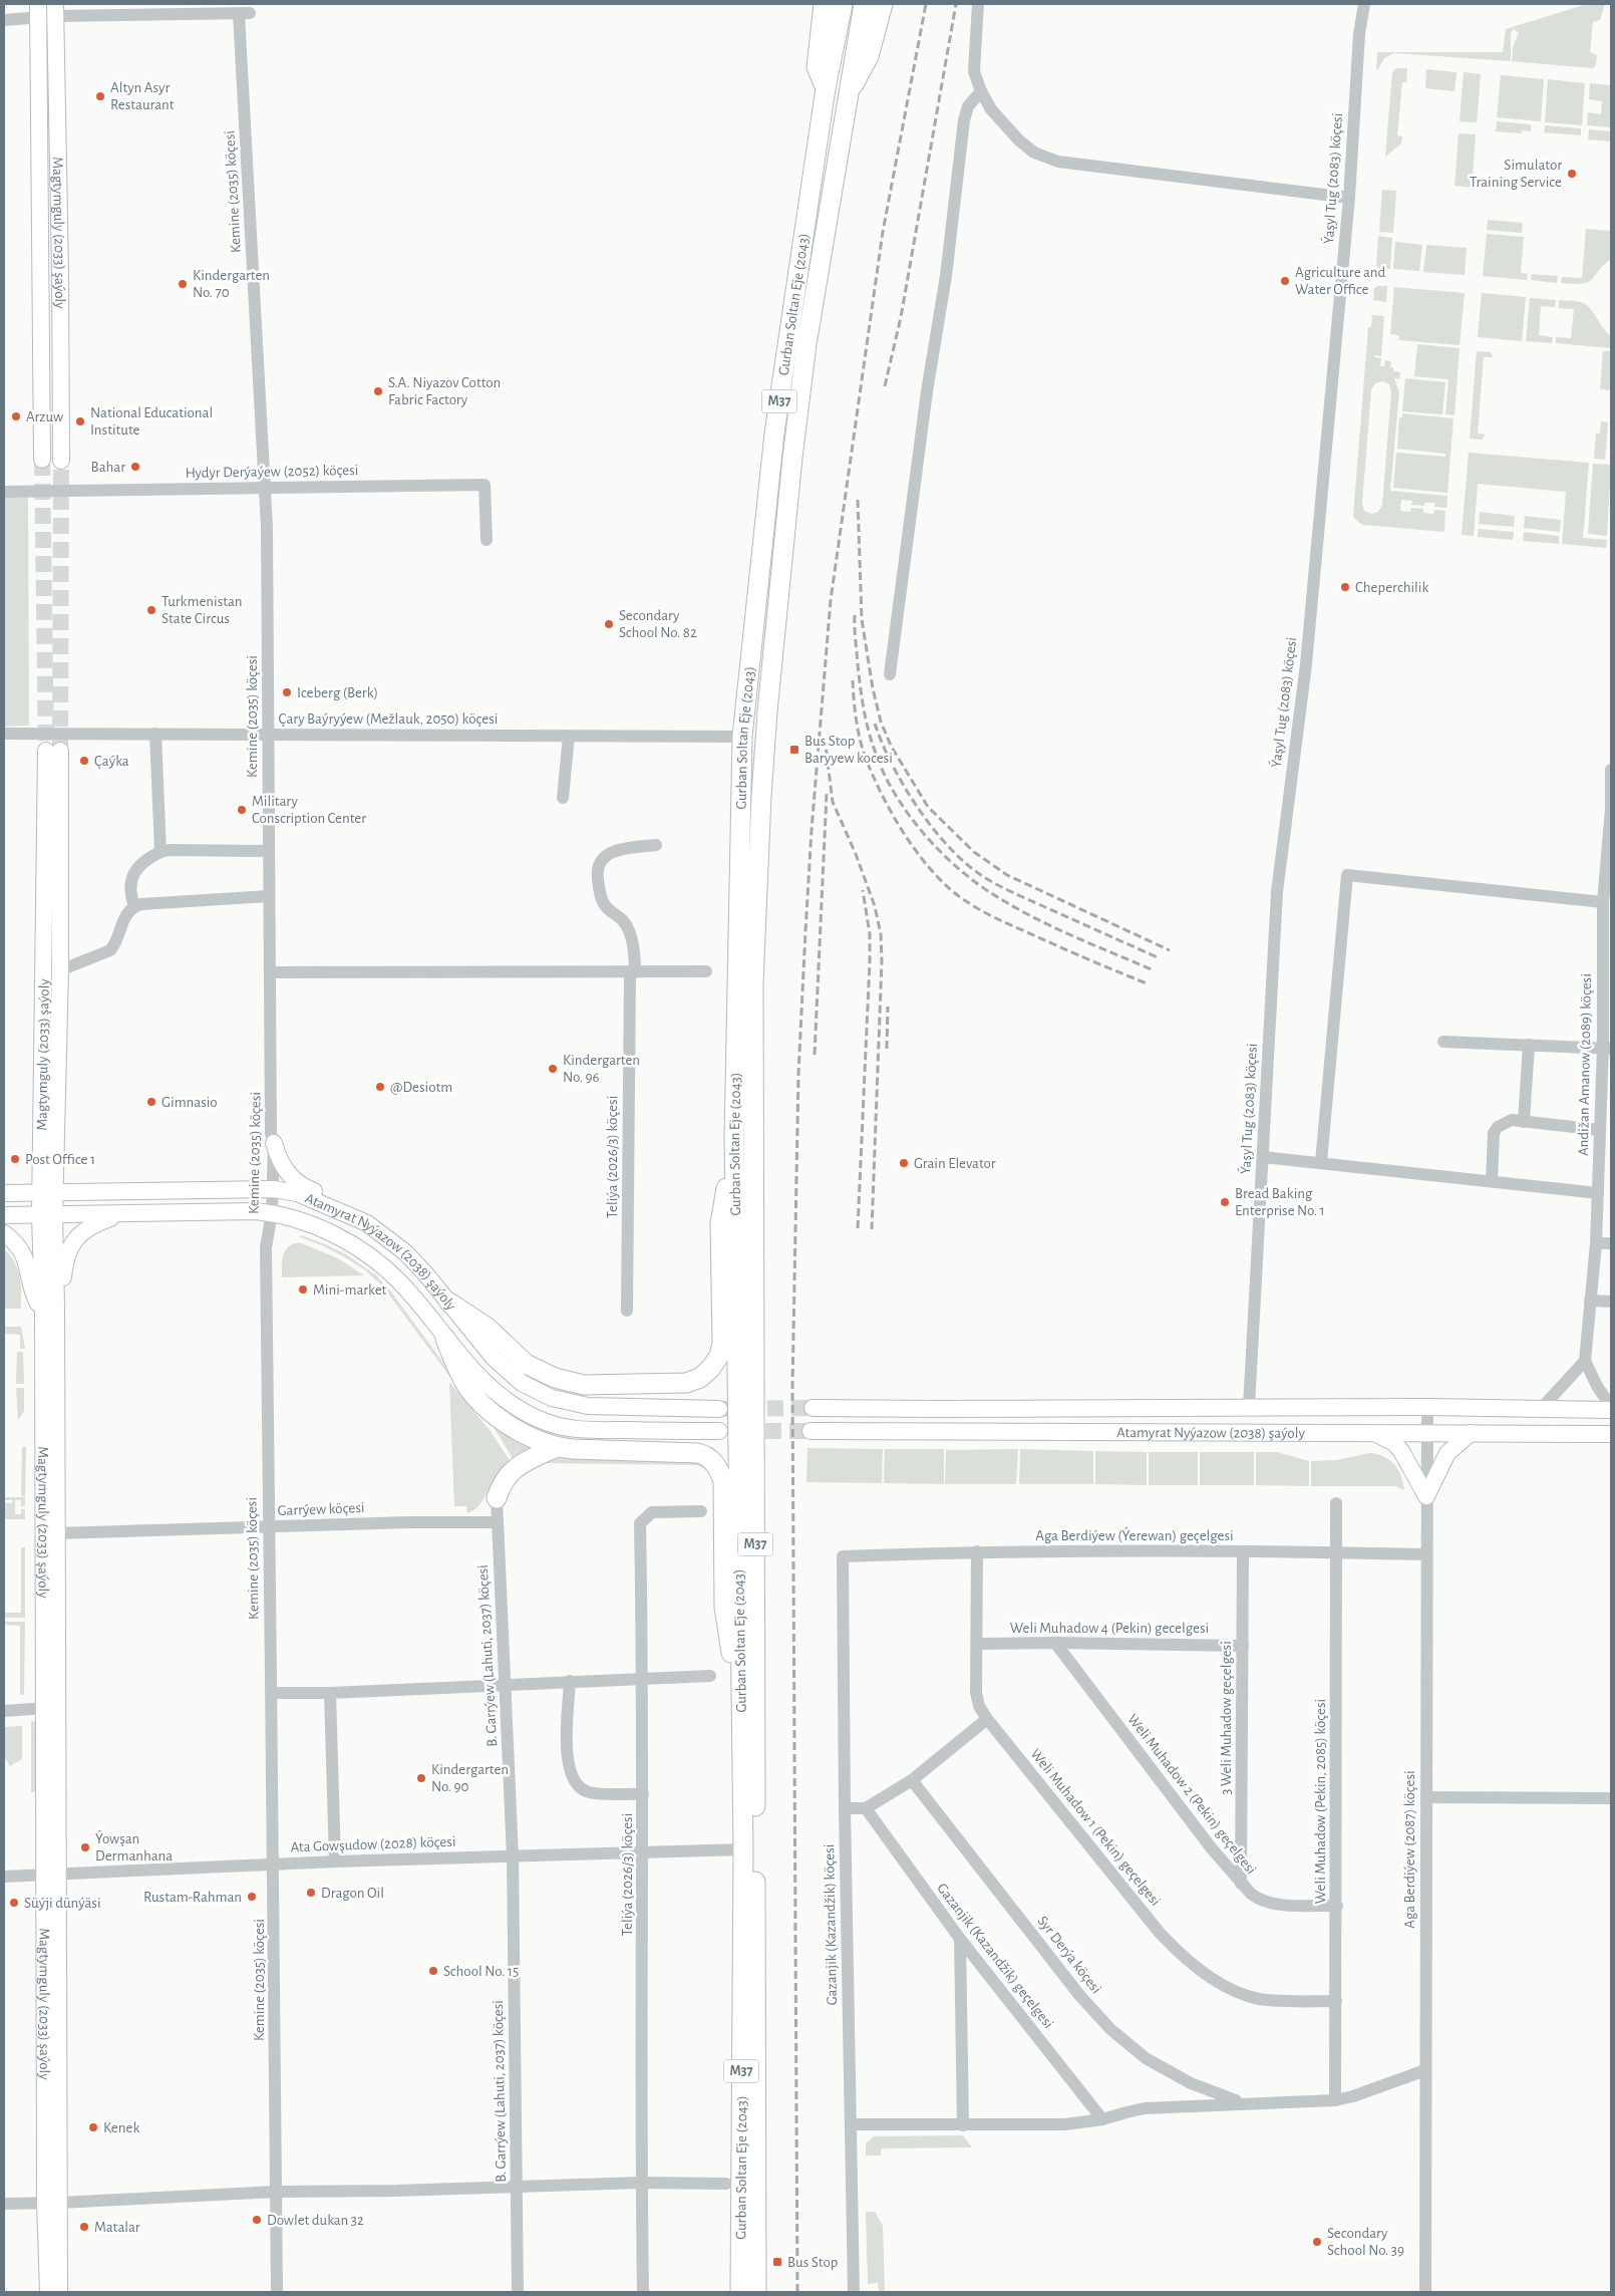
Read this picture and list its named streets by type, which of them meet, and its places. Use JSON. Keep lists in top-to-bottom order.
{
  "streets": {
    "highway": ["Gurban Soltan Eje (2043)", "M37"],
    "main road": ["Magtymguly (2033) şaýoly", "Atamyrat Nyýazow (2038) şaýoly"],
    "street": [
      "Ýaşyl Tug (2083) köçesi",
      "Kemine (2035) köçesi",
      "Hydyr Derýaýew (2052) köçesi",
      "Çary Baýryýew (Mežlauk, 2050) köçesi",
      "Andižan Amanow (2089) köçesi",
      "Teliýa (2026/3) köçesi",
      "Garrýew köçesi",
      "Aga Berdiýew (Ýerewan) geçelgesi",
      "Weli Muhadow 4 (Pekin) gecelgesi",
      "B. Garrýew (Lahuti, 2037) köçesi",
      "3 Weli Muhadow geçelgesi",
      "Weli Muhadow 2 (Pekin) geçelgesi",
      "Weli Muhadow (Pekin, 2085) köçesi",
      "Weli Muhadow 1 (Pekin) geçelgesi",
      "Ata Gowşudow (2028) köçesi",
      "Aga Berdiýew (2087) köçesi",
      "Gazanjik (Kazandžik) köçesi",
      "Syr Derýa köçesi",
      "Gazanjik (Kazandžik) geçelgesi"
    ]
  },
  "crossings": [
    ["Ýaşyl Tug (2083) köçesi", "Atamyrat Nyýazow (2038) şaýoly"],
    ["Kemine (2035) köçesi", "Magtymguly (2033) şaýoly"],
    ["Kemine (2035) köçesi", "Hydyr Derýaýew (2052) köçesi"],
    ["Kemine (2035) köçesi", "Çary Baýryýew (Mežlauk, 2050) köçesi"],
    ["Kemine (2035) köçesi", "Atamyrat Nyýazow (2038) şaýoly"],
    ["Kemine (2035) köçesi", "Garrýew köçesi"],
    ["Kemine (2035) köçesi", "Ata Gowşudow (2028) köçesi"],
    ["Magtymguly (2033) şaýoly", "Atamyrat Nyýazow (2038) şaýoly"],
    ["Magtymguly (2033) şaýoly", "Garrýew köçesi"],
    ["Magtymguly (2033) şaýoly", "Ata Gowşudow (2028) köçesi"],
    ["Gurban Soltan Eje (2043)", "Çary Baýryýew (Mežlauk, 2050) köçesi"],
    ["Gurban Soltan Eje (2043)", "Ata Gowşudow (2028) köçesi"],
    ["Teliýa (2026/3) köçesi", "Ata Gowşudow (2028) köçesi"],
    ["Atamyrat Nyýazow (2038) şaýoly", "Aga Berdiýew (2087) köçesi"],
    ["Garrýew köçesi", "B. Garrýew (Lahuti, 2037) köçesi"],
    ["Aga Berdiýew (Ýerewan) geçelgesi", "3 Weli Muhadow geçelgesi"],
    ["Aga Berdiýew (Ýerewan) geçelgesi", "Weli Muhadow (Pekin, 2085) köçesi"],
    ["Aga Berdiýew (Ýerewan) geçelgesi", "Weli Muhadow 1 (Pekin) geçelgesi"],
    ["Aga Berdiýew (Ýerewan) geçelgesi", "Aga Berdiýew (2087) köçesi"],
    ["Aga Berdiýew (Ýerewan) geçelgesi", "Gazanjik (Kazandžik) köçesi"],
    ["Weli Muhadow 4 (Pekin) gecelgesi", "3 Weli Muhadow geçelgesi"],
    ["Weli Muhadow 4 (Pekin) gecelgesi", "Weli Muhadow 2 (Pekin) geçelgesi"],
    ["Weli Muhadow 4 (Pekin) gecelgesi", "Weli Muhadow 1 (Pekin) geçelgesi"],
    ["B. Garrýew (Lahuti, 2037) köçesi", "Ata Gowşudow (2028) köçesi"],
    ["3 Weli Muhadow geçelgesi", "Weli Muhadow 2 (Pekin) geçelgesi"],
    ["Weli Muhadow 2 (Pekin) geçelgesi", "Weli Muhadow (Pekin, 2085) köçesi"],
    ["Weli Muhadow (Pekin, 2085) köçesi", "Weli Muhadow 1 (Pekin) geçelgesi"]
  ],
  "places": {
    "other": [
      "Altyn Asyr Restaurant",
      "Simulator Training Service",
      "Agriculture and Water Office",
      "Kindergarten No. 70",
      "S.A. Niyazov Cotton Fabric Factory",
      "Arzuw",
      "National Educational Institute",
      "Bahar",
      "Cheperchilik",
      "Turkmenistan State Circus",
      "Secondary School No. 82",
      "Iceberg (Berk)",
      "Çaýka",
      "Military Conscription Center",
      "Kindergarten No. 96",
      "@Desiotm",
      "Gimnasio",
      "Post Office 1",
      "Grain Elevator",
      "Bread Baking Enterprise No. 1",
      "Mini-market",
      "Kindergarten No. 90",
      "Ýowşan Dermanhana",
      "Dragon Oil",
      "Rustam-Rahman",
      "Süýji dünýäsi",
      "School No. 15",
      "Kenek",
      "Dowlet dukan 32",
      "Matalar",
      "Secondary School No. 39"
    ],
    "transit": ["Bus Stop Baryyew kocesi", "Bus Stop"]
  }
}
